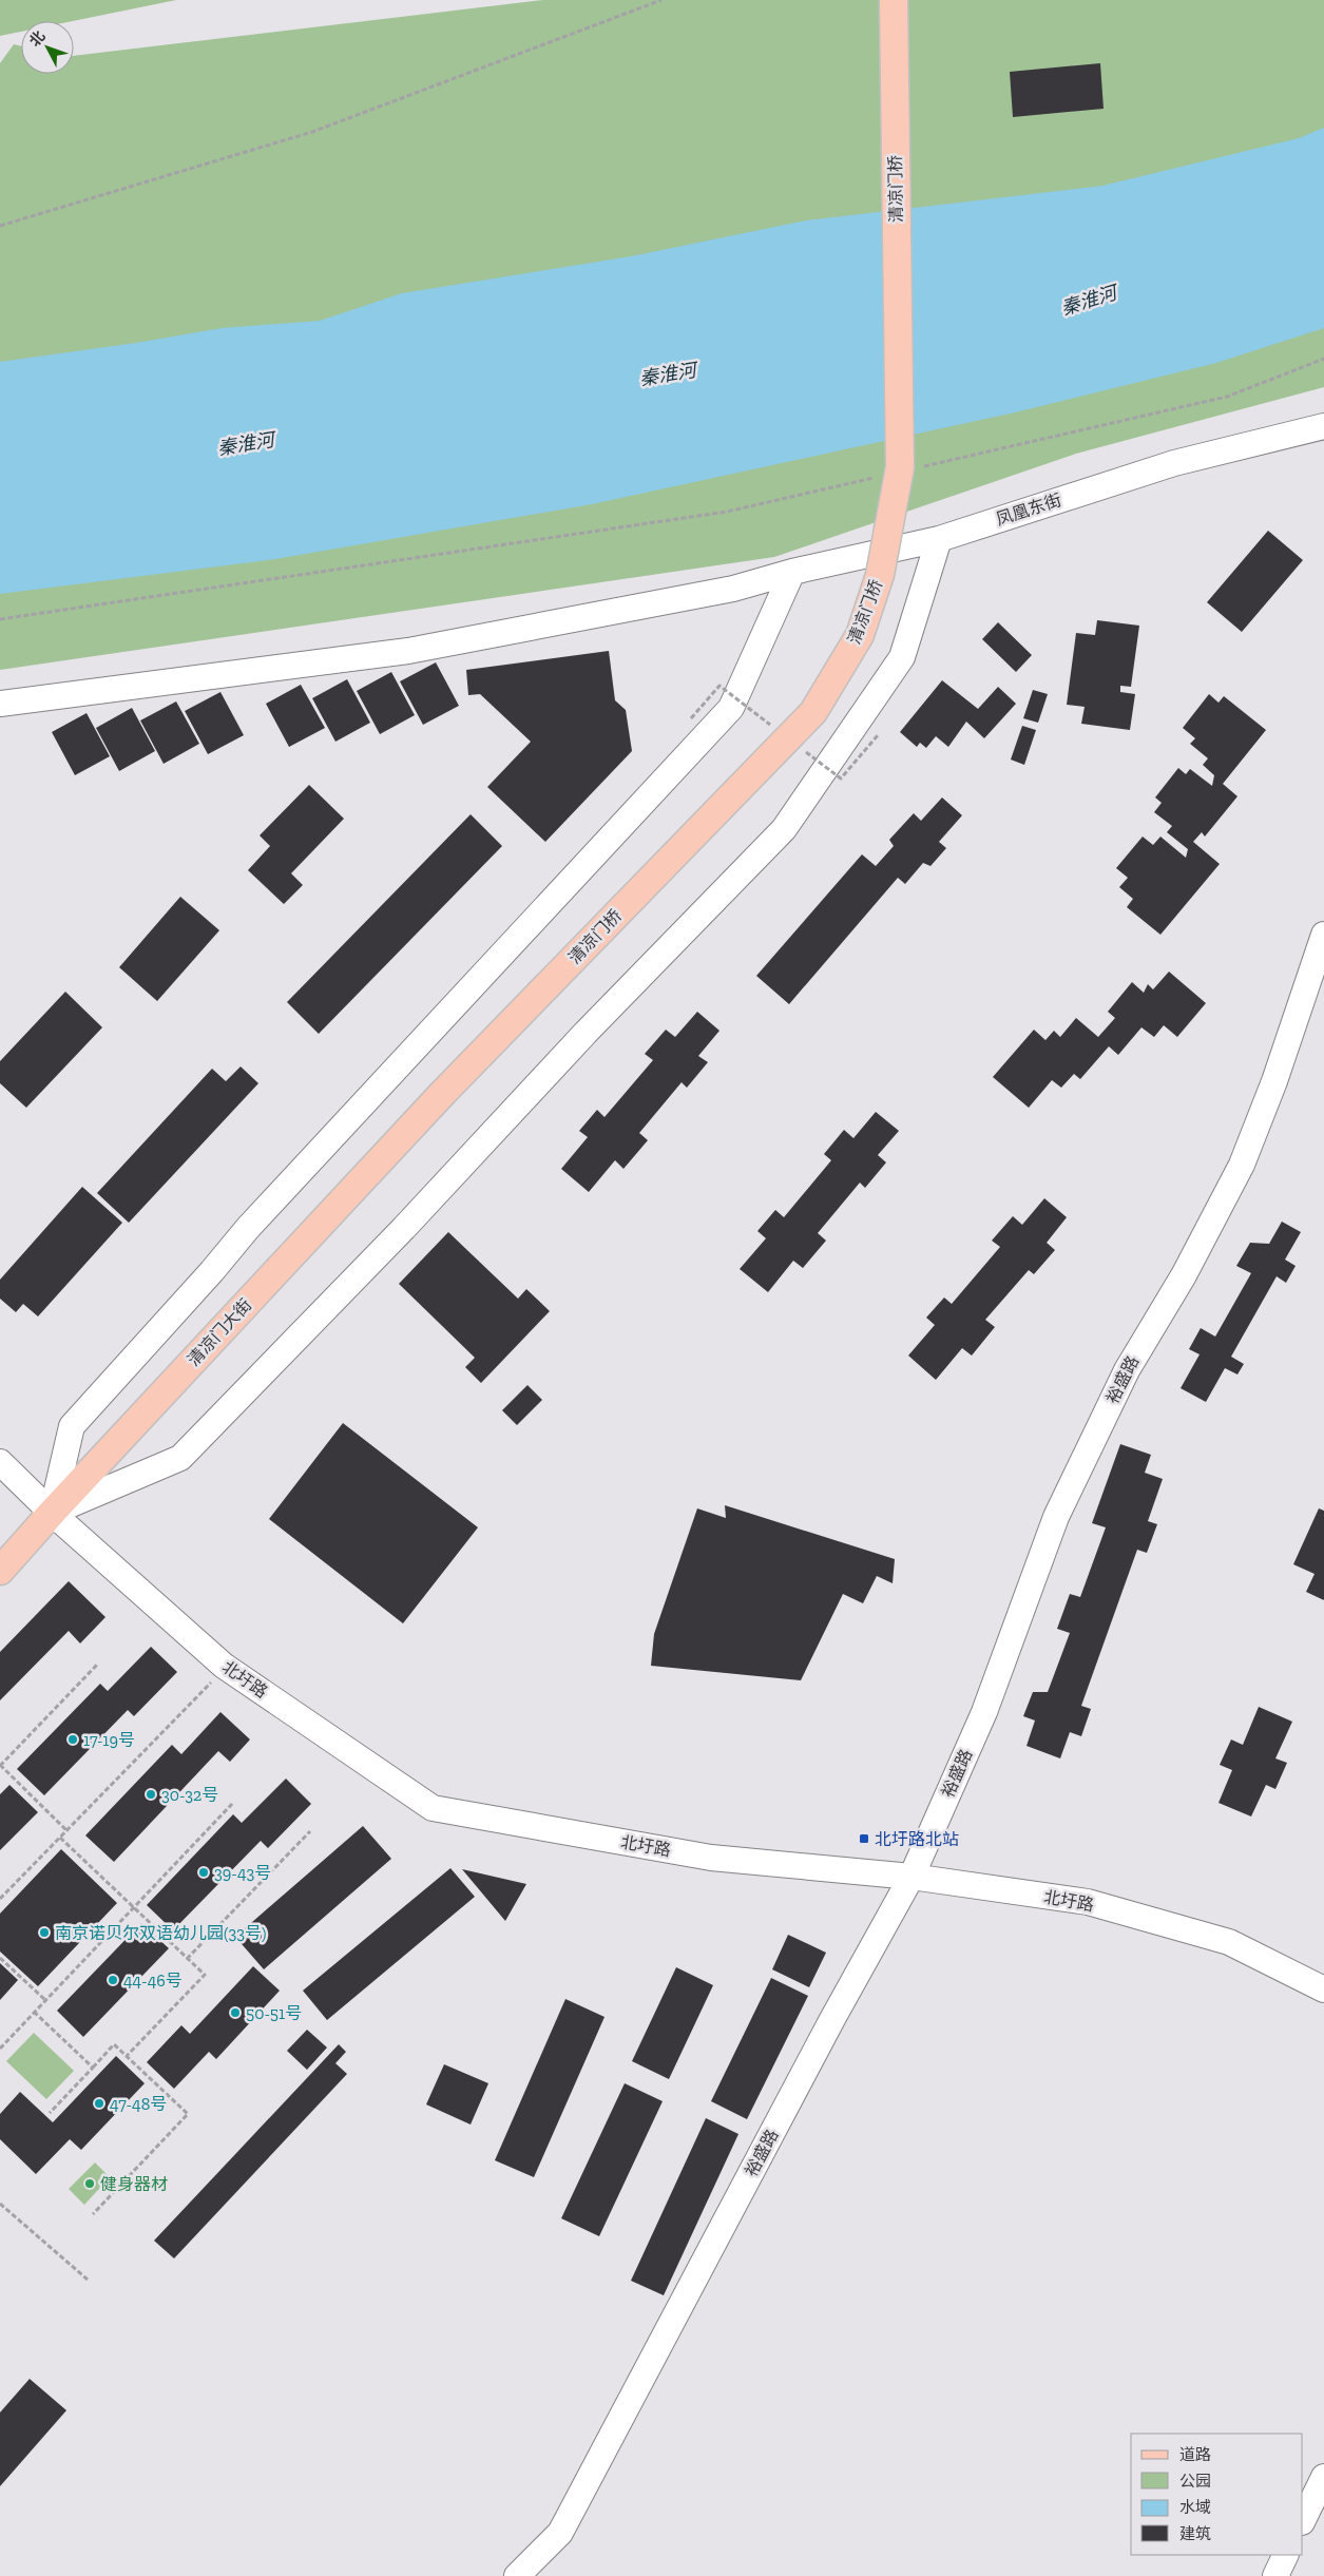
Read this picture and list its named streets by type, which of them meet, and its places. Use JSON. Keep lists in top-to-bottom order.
{
  "streets": {
    "main road": ["清凉门桥", "清凉门大街"],
    "street": ["凤凰东街", "裕盛路", "北圩路"]
  },
  "crossings": [
    ["清凉门桥", "清凉门大街"],
    ["清凉门大街", "北圩路"],
    ["裕盛路", "北圩路"]
  ],
  "water": ["秦淮河"],
  "places": {
    "other": [
      "17-19号",
      "30-32号",
      "39-43号",
      "南京诺贝尔双语幼儿园(33号)",
      "44-46号",
      "50-51号",
      "47-48号",
      "健身器材"
    ],
    "transit": ["北圩路北站"]
  },
  "legend": [
    "道路",
    "公园",
    "水域",
    "建筑"
  ],
  "north": "top left"
}
